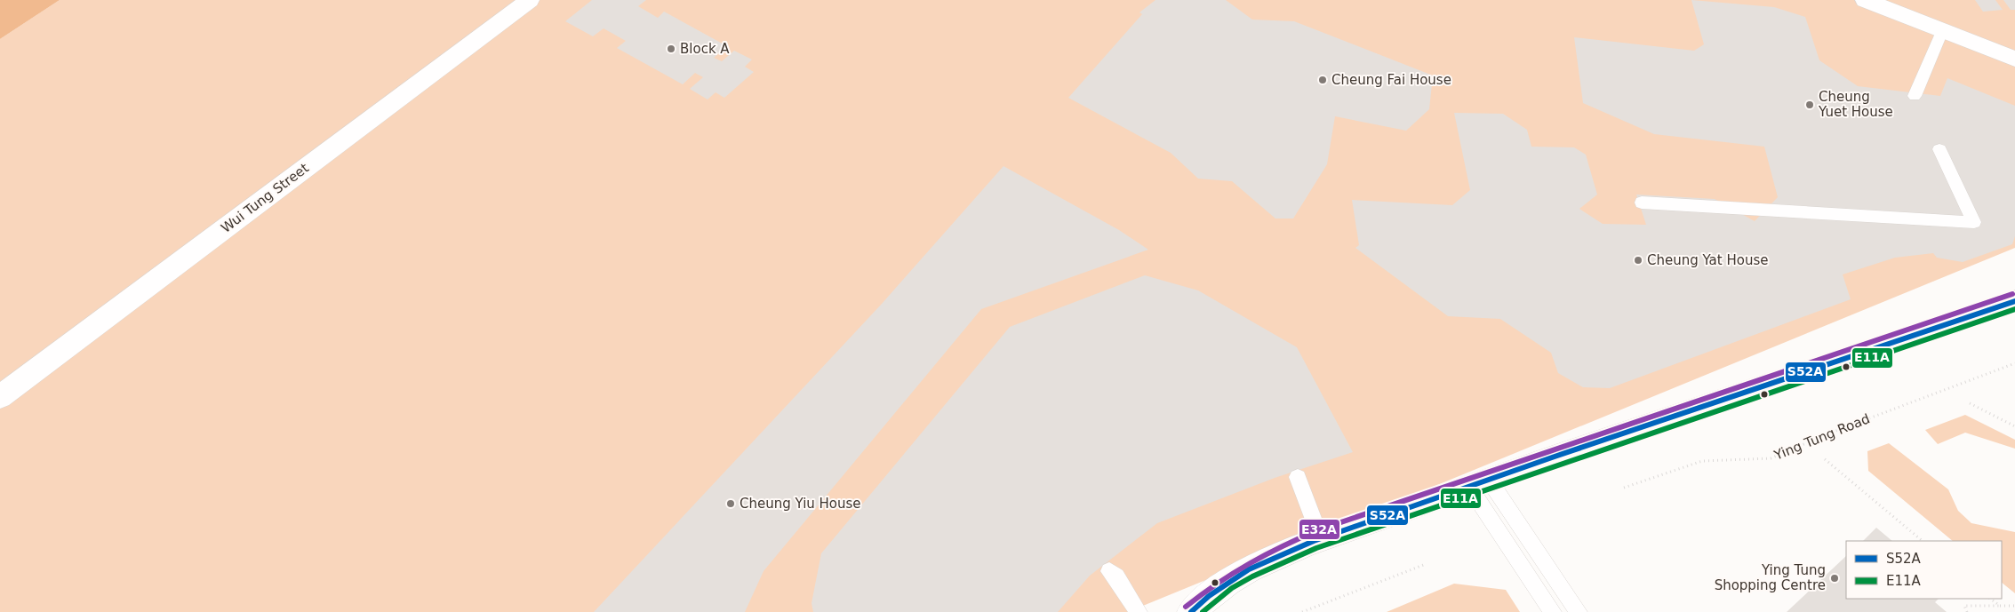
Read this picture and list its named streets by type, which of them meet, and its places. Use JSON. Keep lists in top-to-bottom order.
{
  "streets": {
    "street": ["Wui Tung Street"],
    "path": ["Ying Tung Road"]
  },
  "places": [
    "Block A",
    "Cheung Fai House",
    "Cheung Yuet House",
    "Cheung Yat House",
    "Cheung Yiu House",
    "Ying Tung Shopping Centre"
  ],
  "lines": ["transit line E32A", "transit line S52A", "transit line E11A"],
  "legend": ["S52A", "E11A"]
}
